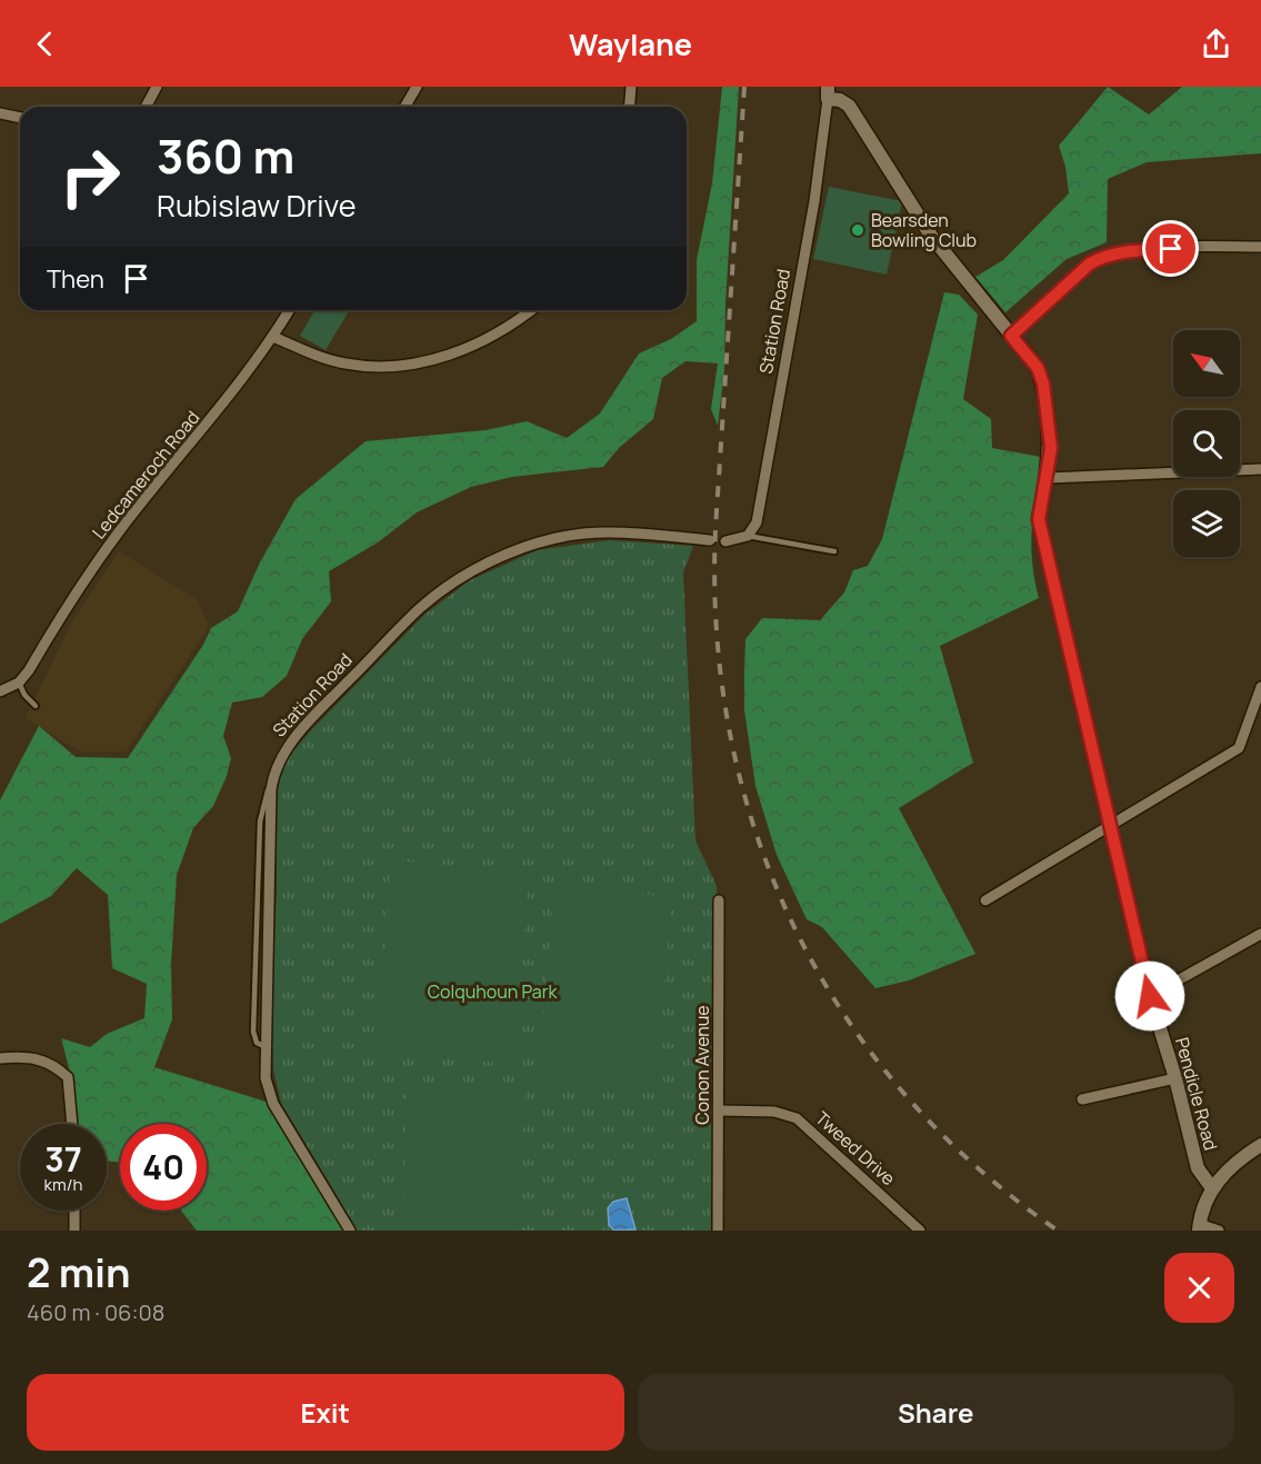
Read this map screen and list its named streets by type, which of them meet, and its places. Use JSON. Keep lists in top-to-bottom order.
{
  "streets": {
    "street": [
      "Station Road",
      "Ledcameroch Road",
      "Conon Avenue",
      "Pendicle Road",
      "Tweed Drive"
    ]
  },
  "crossings": [
    ["Station Road", "Pendicle Road"],
    ["Conon Avenue", "Tweed Drive"]
  ],
  "parks": ["Colquhoun Park"],
  "places": ["Bearsden Bowling Club"],
  "north": "top left",
  "page": {
    "header": "Waylane",
    "turn": ["360 m", "Rubislaw Drive"],
    "then": "Then",
    "speed": "37 km/h",
    "limit": "40",
    "heading": ["2 min", "460 m · 06:08"],
    "buttons": ["Exit", "Share"]
  }
}
